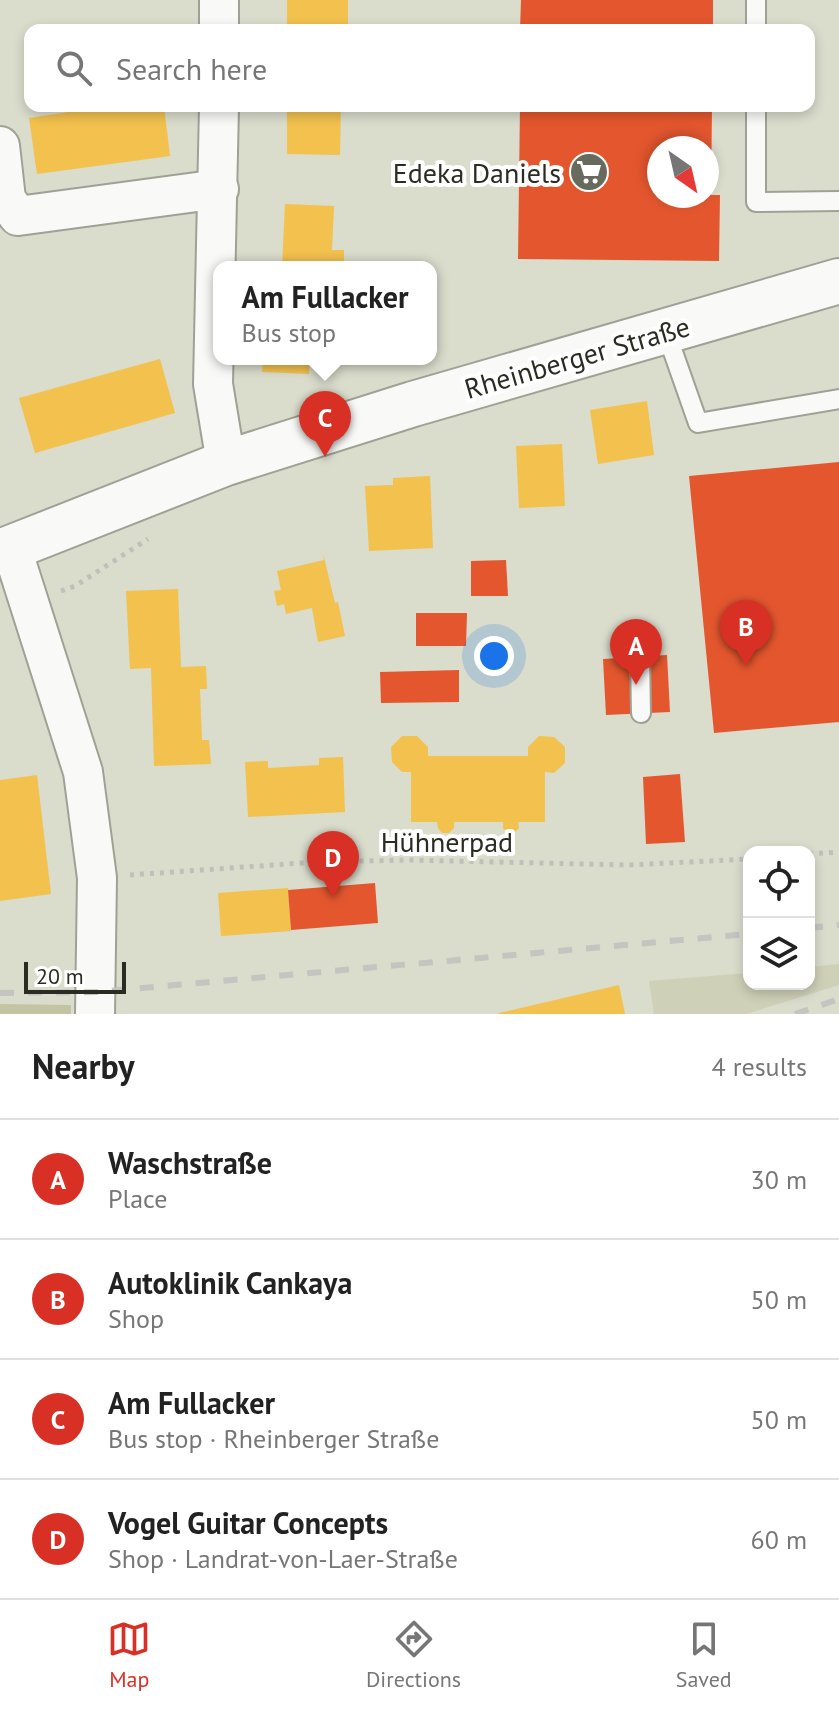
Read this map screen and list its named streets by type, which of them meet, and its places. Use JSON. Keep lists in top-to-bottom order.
{
  "streets": {
    "main road": ["Rheinberger Straße"],
    "path": ["Hühnerpad"]
  },
  "places": {
    "supermarket": ["Edeka Daniels"]
  },
  "scale_bar": "20 m",
  "north": "bottom right",
  "page": {
    "search": "Search here",
    "popup": ["Am Fullacker", "Bus stop"],
    "pins": [
      "C",
      "B",
      "A",
      "D"
    ],
    "scale": "20 m",
    "heading": ["Nearby", "4 results"],
    "list": [
      {
        "mark": "A",
        "name": "Waschstraße",
        "note": "Place",
        "value": "30 m"
      },
      {
        "mark": "B",
        "name": "Autoklinik Cankaya",
        "note": "Shop",
        "value": "50 m"
      },
      {
        "mark": "C",
        "name": "Am Fullacker",
        "note": "Bus stop · Rheinberger Straße",
        "value": "50 m"
      },
      {
        "mark": "D",
        "name": "Vogel Guitar Concepts",
        "note": "Shop · Landrat-von-Laer-Straße",
        "value": "60 m"
      }
    ],
    "nav": ["Map", "Directions", "Saved"]
  }
}
